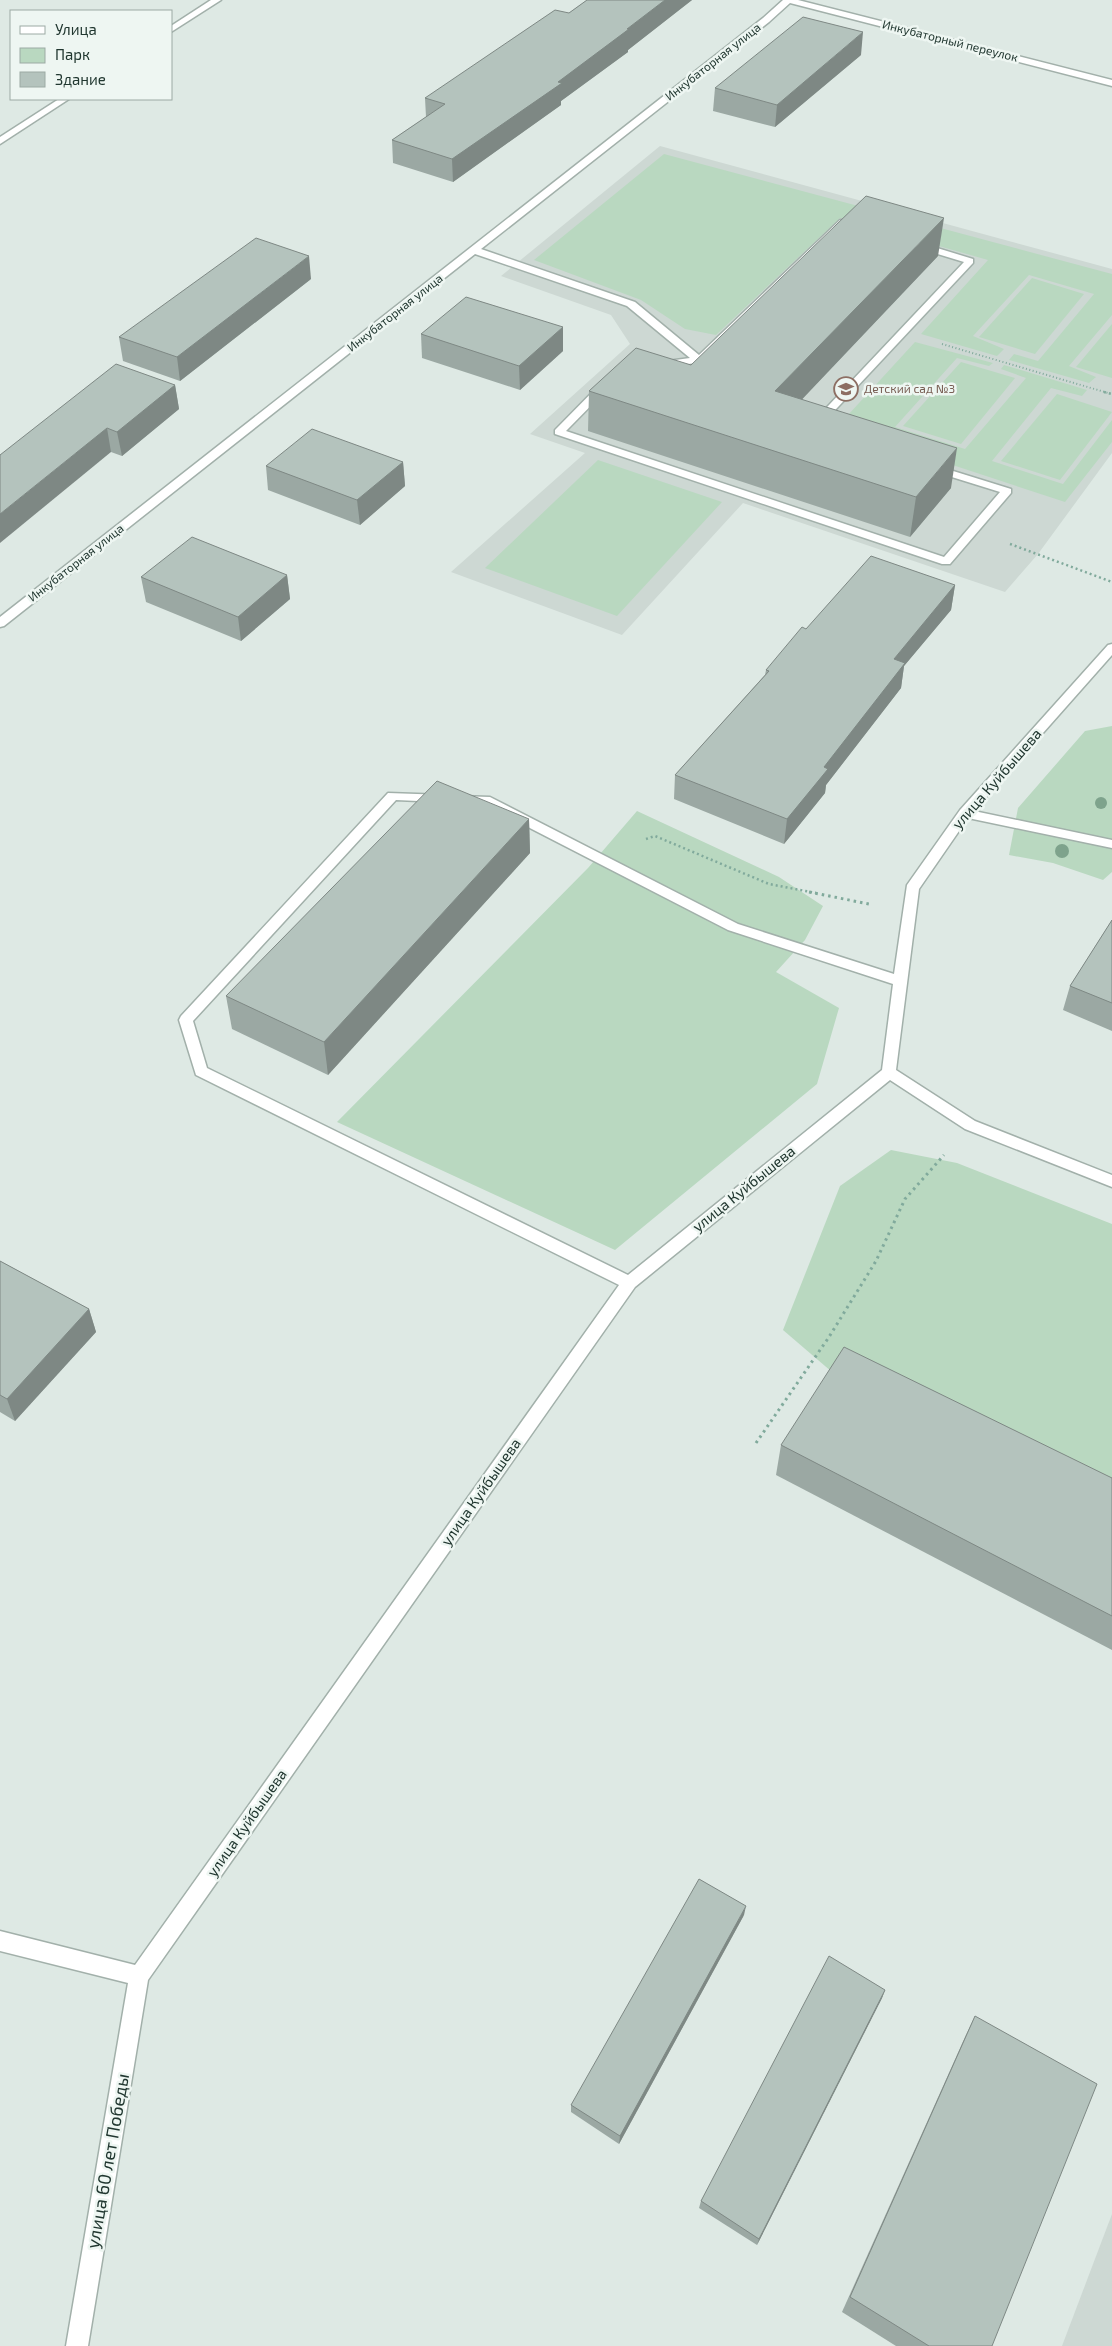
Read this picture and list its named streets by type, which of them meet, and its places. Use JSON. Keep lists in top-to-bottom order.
{
  "streets": {
    "street": [
      "Инкубаторный переулок",
      "Инкубаторная улица",
      "улица Куйбышева",
      "улица 60 лет Победы"
    ]
  },
  "crossings": [
    ["Инкубаторный переулок", "Инкубаторная улица"],
    ["улица Куйбышева", "улица 60 лет Победы"]
  ],
  "places": {
    "school or university": ["Детский сад №3"]
  },
  "legend": ["Улица", "Парк", "Здание"]
}
